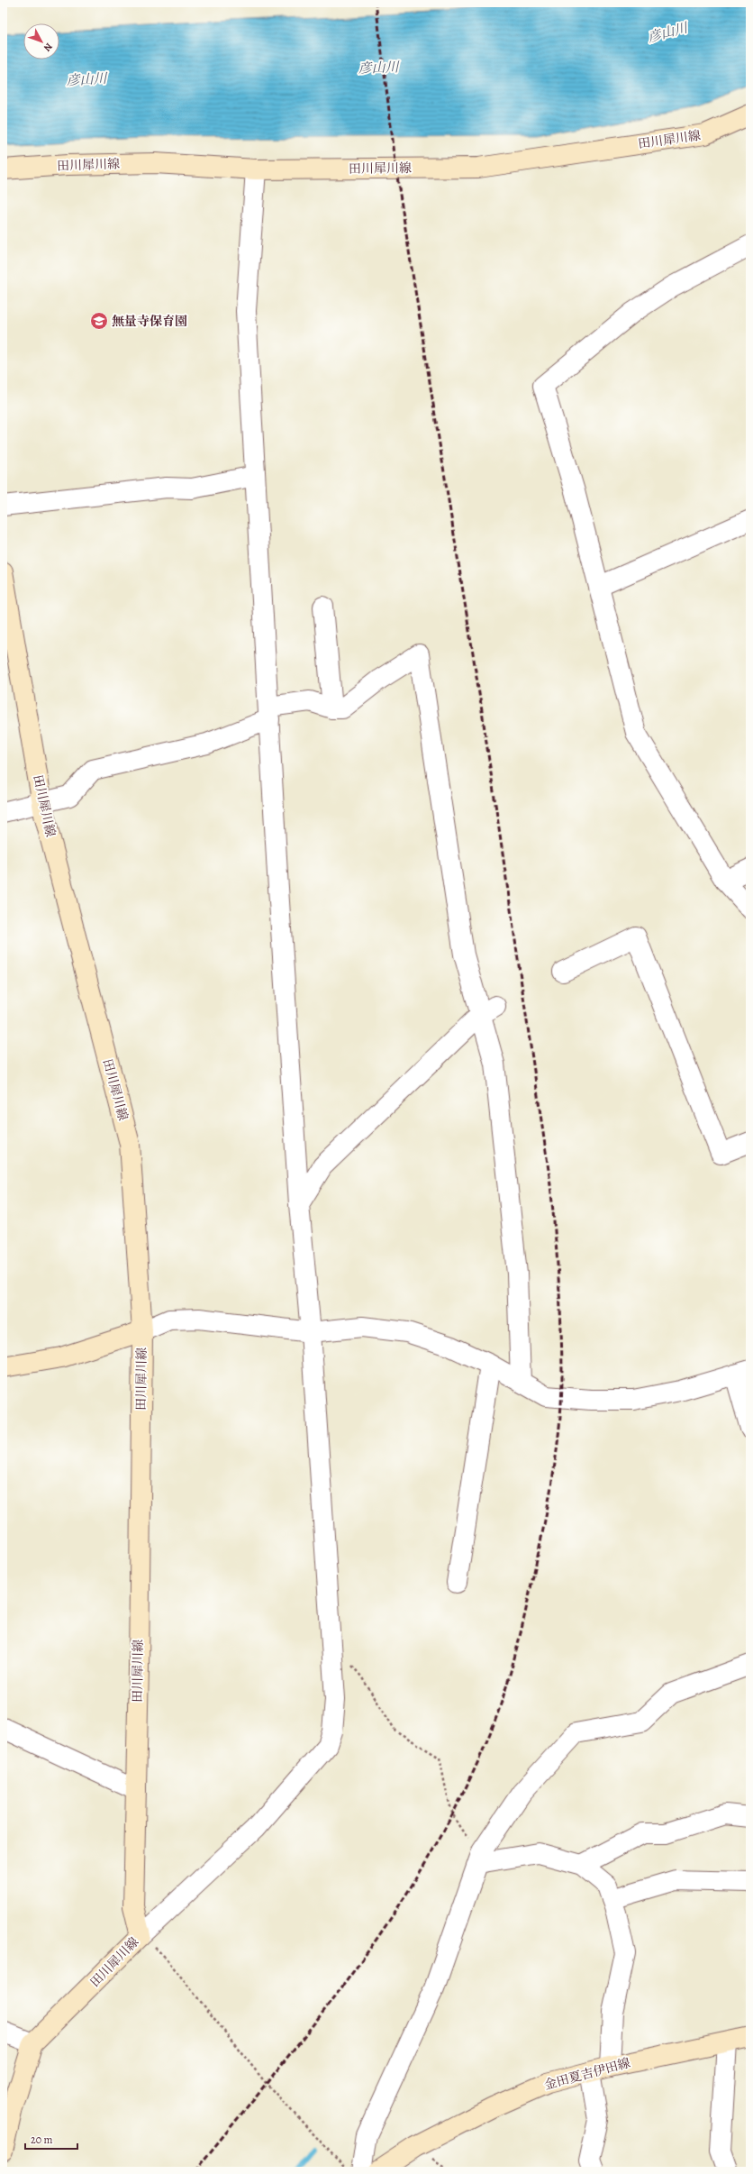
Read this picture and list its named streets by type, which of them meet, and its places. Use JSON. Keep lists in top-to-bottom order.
{
  "streets": {
    "main road": ["田川犀川線", "金田夏吉伊田線"]
  },
  "water": ["彦山川"],
  "places": {
    "school or university": ["無量寺保育園"]
  },
  "scale_bar": "20 m",
  "north": "bottom right"
}
